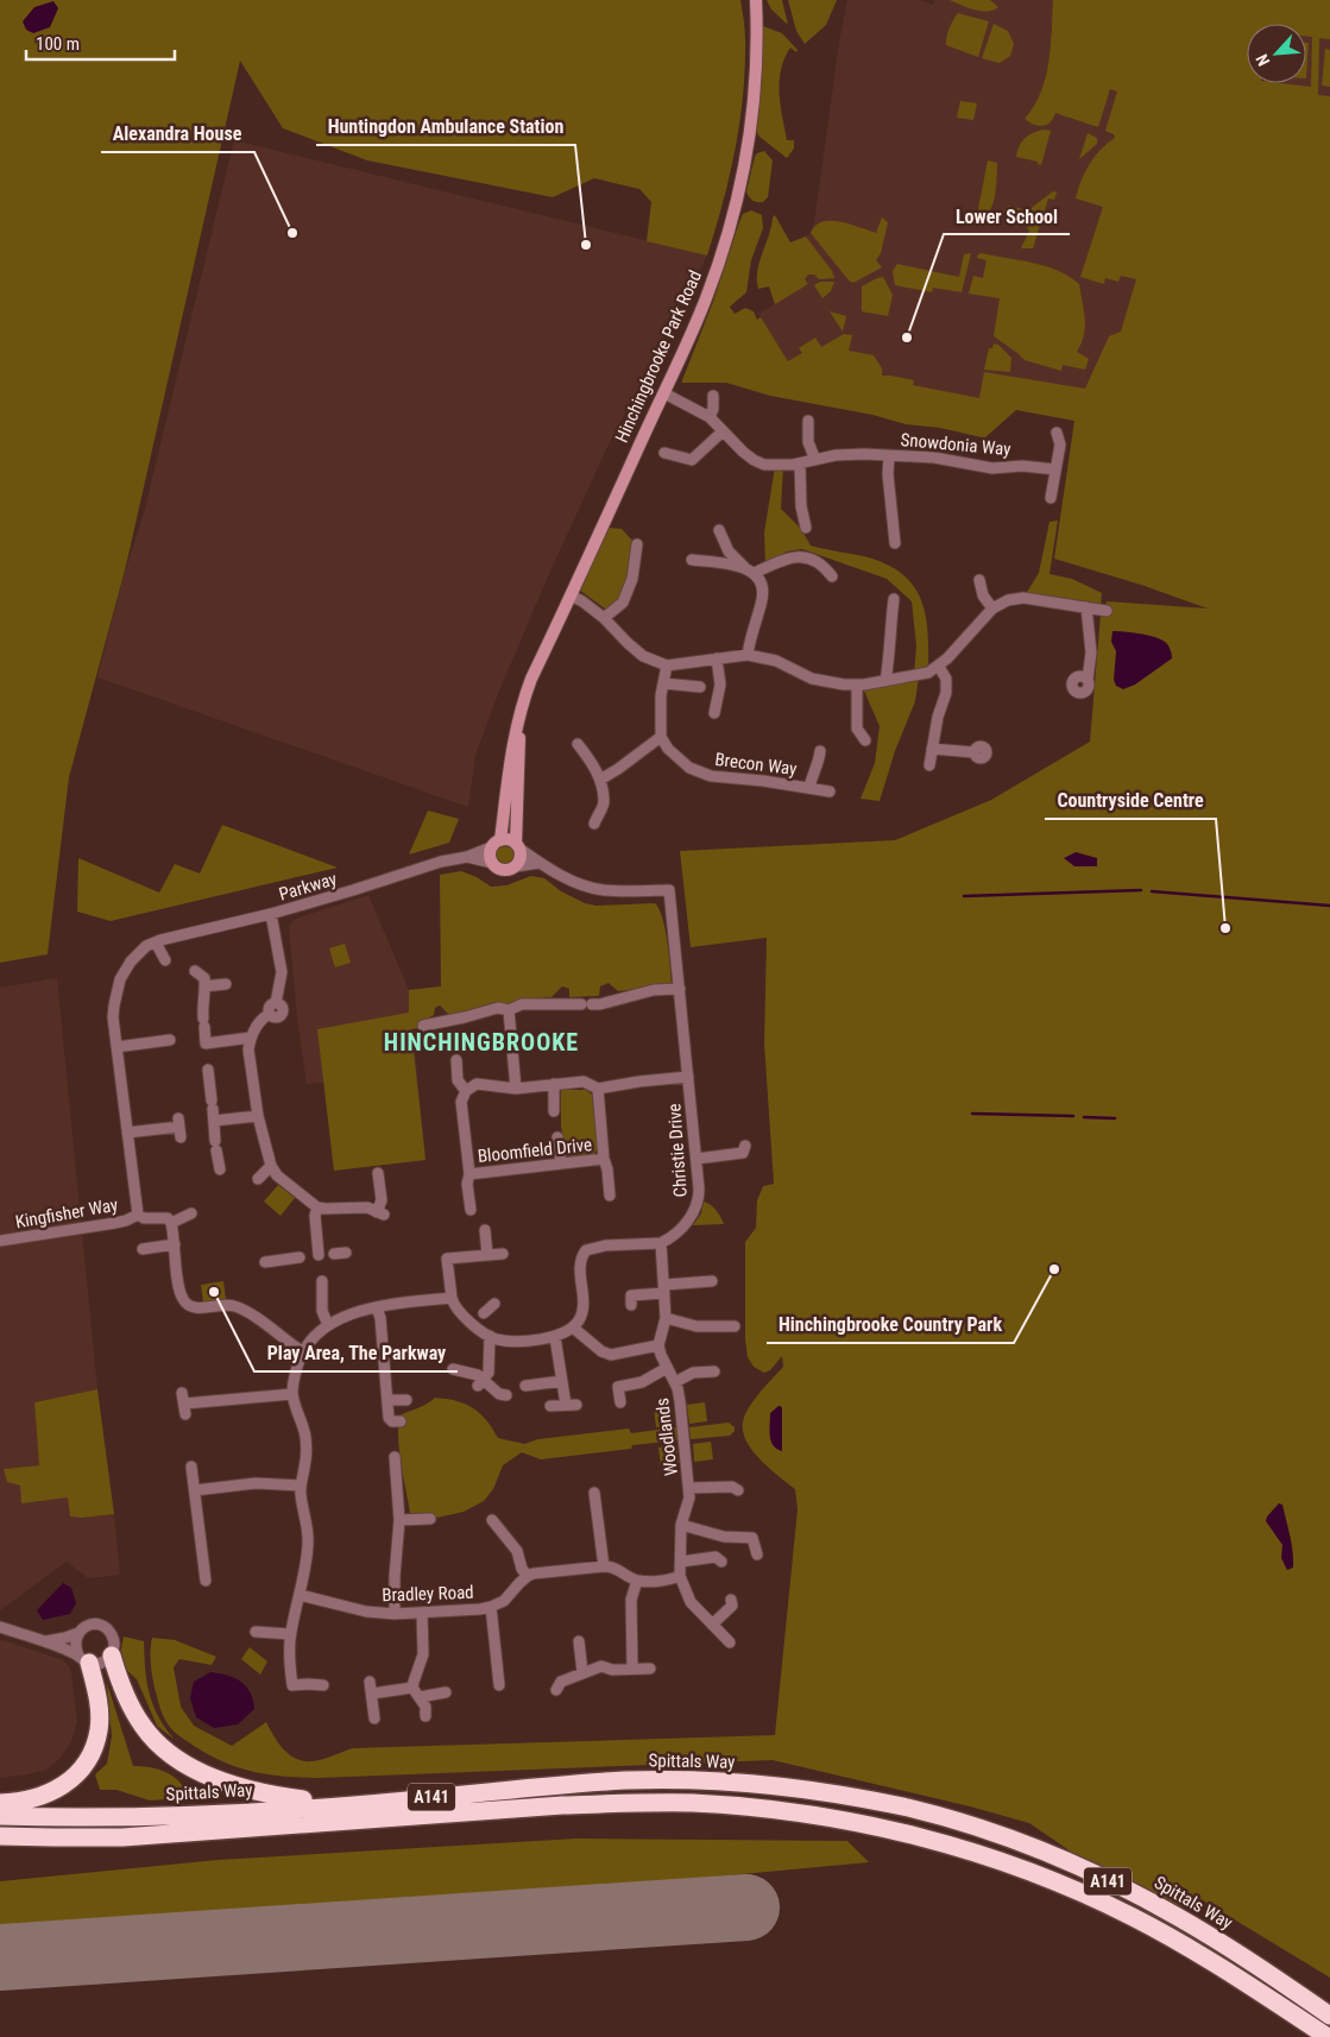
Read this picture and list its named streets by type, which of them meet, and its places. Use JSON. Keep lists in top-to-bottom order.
{
  "streets": {
    "highway": ["Spittals Way", "A141"],
    "street": [
      "Hinchingbrooke Park Road",
      "Snowdonia Way",
      "Brecon Way",
      "Parkway",
      "Bloomfield Drive",
      "Christie Drive",
      "Kingfisher Way",
      "Woodlands",
      "Bradley Road"
    ]
  },
  "crossings": [
    ["Hinchingbrooke Park Road", "Snowdonia Way"],
    ["Hinchingbrooke Park Road", "Parkway"],
    ["Parkway", "Kingfisher Way"]
  ],
  "districts": ["HINCHINGBROOKE"],
  "places": [
    "Alexandra House",
    "Huntingdon Ambulance Station",
    "Lower School",
    "Countryside Centre",
    "Hinchingbrooke Country Park",
    "Play Area, The Parkway"
  ],
  "scale_bar": "100 m",
  "north": "bottom left"
}
